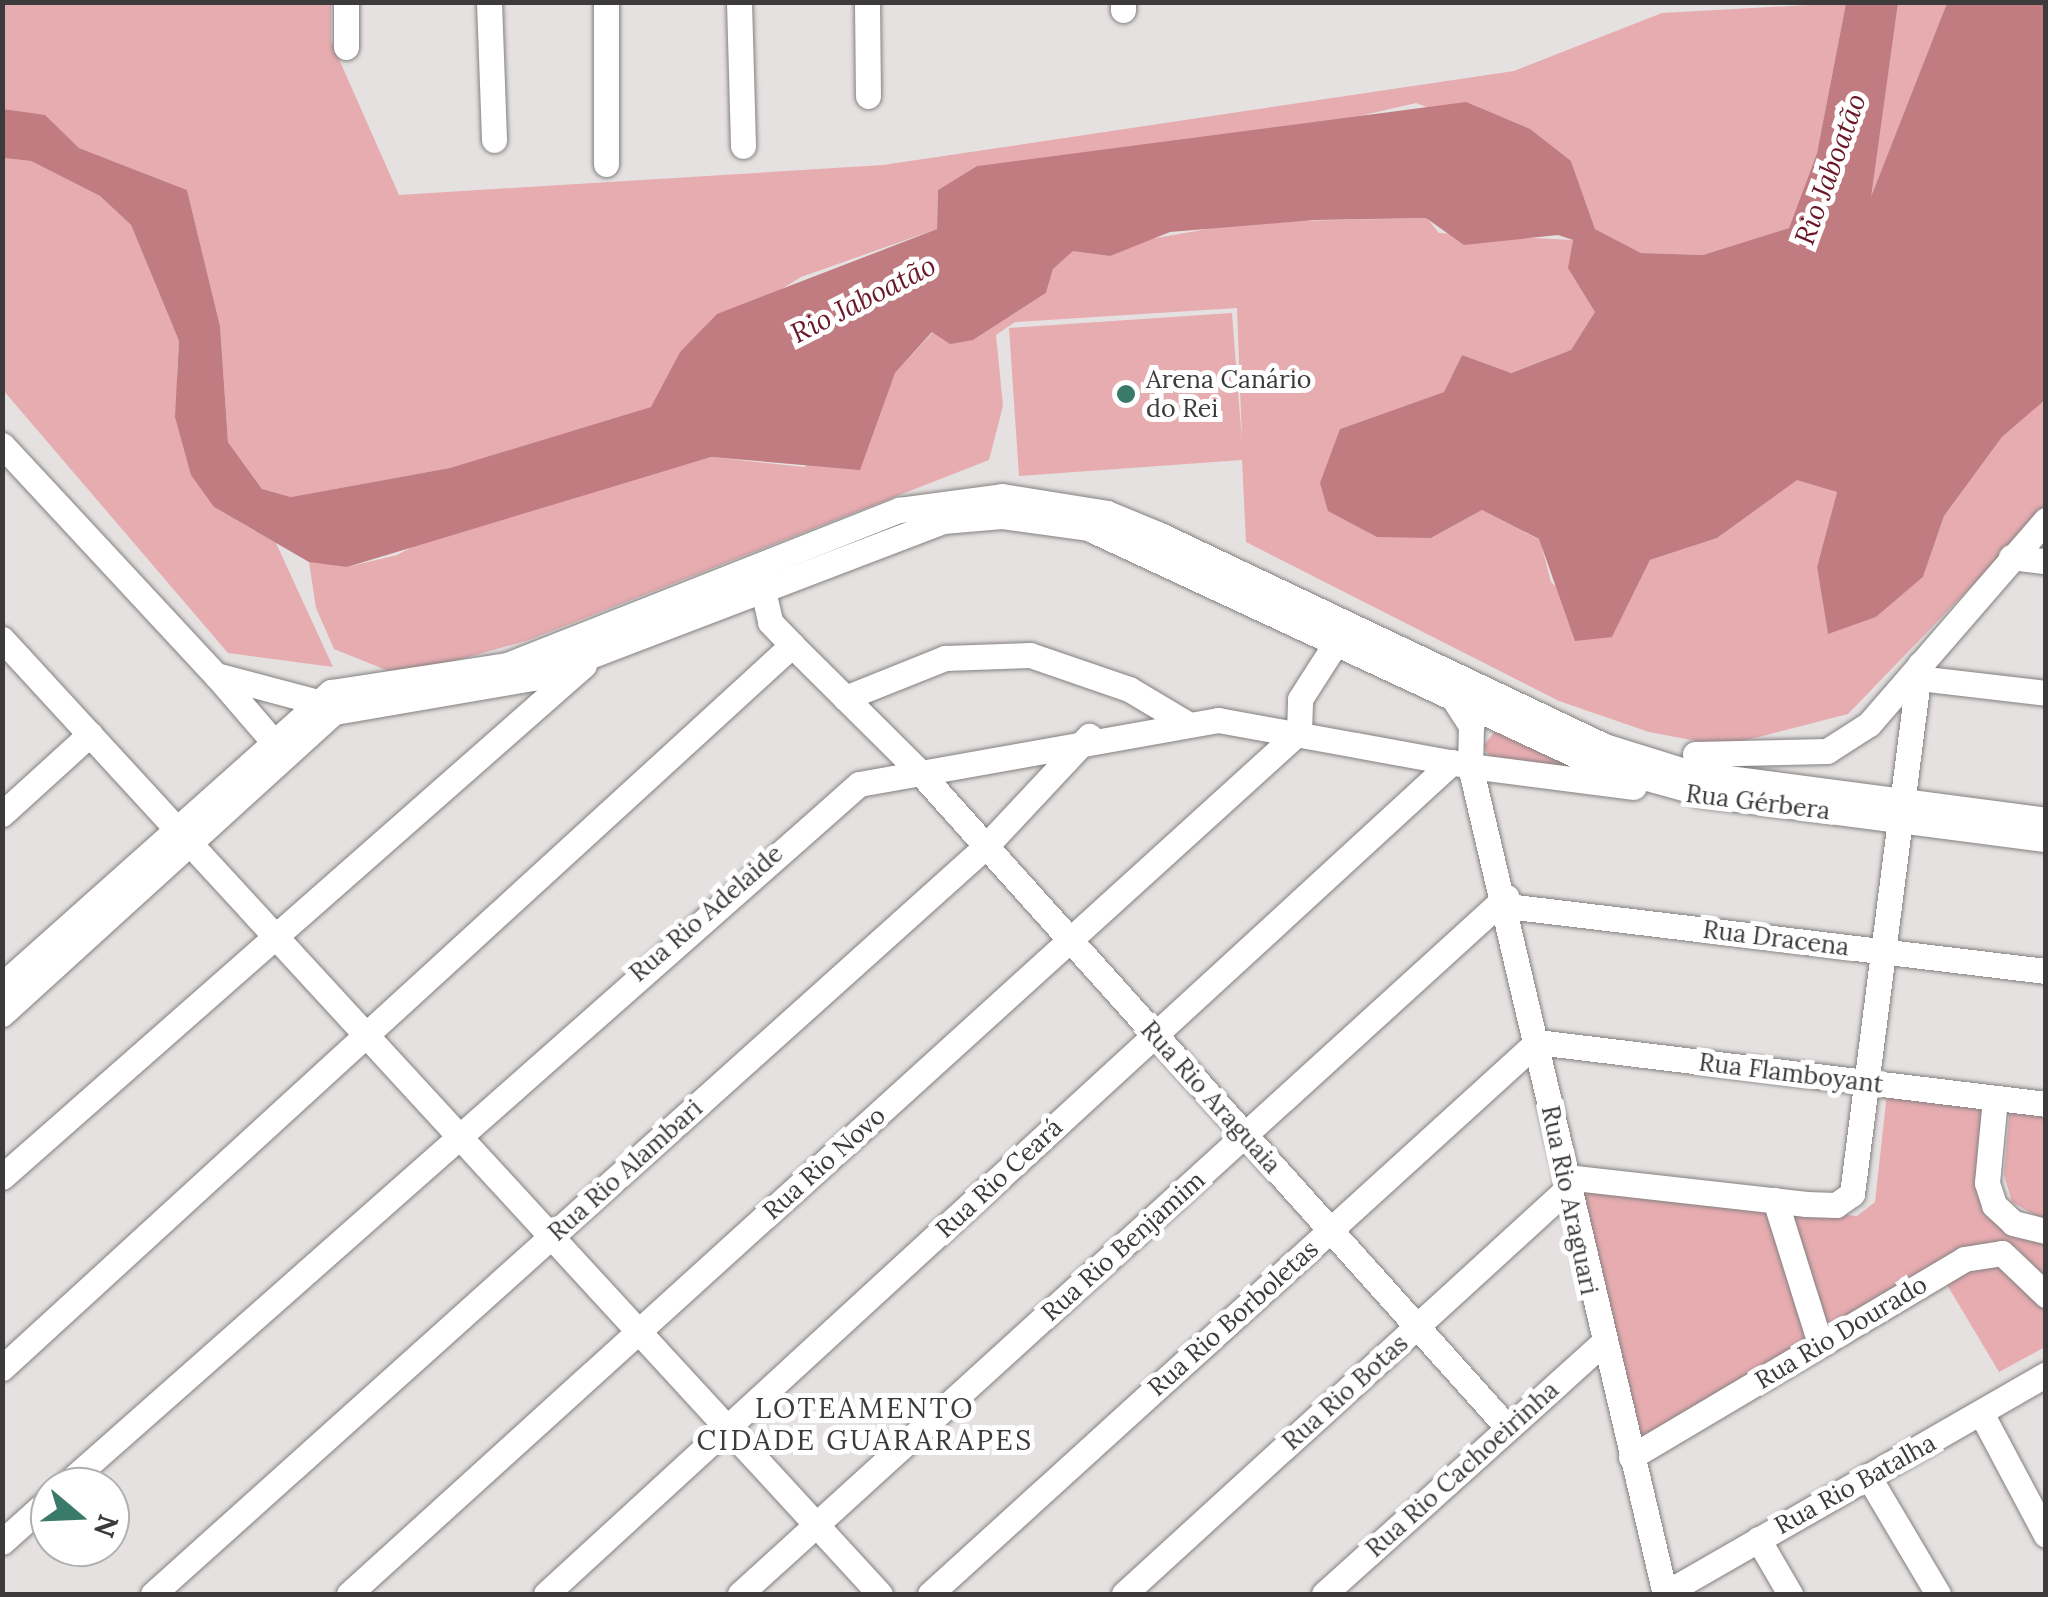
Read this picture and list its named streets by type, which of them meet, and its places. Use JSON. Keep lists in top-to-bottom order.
{
  "streets": {
    "street": [
      "Rua Gérbera",
      "Rua Rio Adelaide",
      "Rua Dracena",
      "Rua Flamboyant",
      "Rua Rio Araguaia",
      "Rua Rio Novo",
      "Rua Rio Alambari",
      "Rua Rio Ceará",
      "Rua Rio Araguari",
      "Rua Rio Benjamim",
      "Rua Rio Borboletas",
      "Rua Rio Dourado",
      "Rua Rio Botas",
      "Rua Rio Cachoeirinha",
      "Rua Rio Batalha"
    ]
  },
  "crossings": [
    ["Rua Gérbera", "Rua Rio Adelaide"],
    ["Rua Gérbera", "Rua Rio Ceará"],
    ["Rua Rio Adelaide", "Rua Rio Araguaia"],
    ["Rua Rio Adelaide", "Rua Rio Novo"],
    ["Rua Rio Adelaide", "Rua Rio Alambari"],
    ["Rua Rio Adelaide", "Rua Rio Ceará"],
    ["Rua Dracena", "Rua Rio Araguari"],
    ["Rua Dracena", "Rua Rio Benjamim"],
    ["Rua Flamboyant", "Rua Rio Araguari"],
    ["Rua Flamboyant", "Rua Rio Borboletas"],
    ["Rua Rio Araguaia", "Rua Rio Novo"],
    ["Rua Rio Araguaia", "Rua Rio Alambari"],
    ["Rua Rio Araguaia", "Rua Rio Ceará"],
    ["Rua Rio Araguaia", "Rua Rio Benjamim"],
    ["Rua Rio Araguaia", "Rua Rio Borboletas"],
    ["Rua Rio Araguaia", "Rua Rio Botas"],
    ["Rua Rio Araguaia", "Rua Rio Cachoeirinha"],
    ["Rua Rio Araguari", "Rua Rio Benjamim"],
    ["Rua Rio Araguari", "Rua Rio Borboletas"],
    ["Rua Rio Araguari", "Rua Rio Dourado"],
    ["Rua Rio Araguari", "Rua Rio Botas"],
    ["Rua Rio Araguari", "Rua Rio Cachoeirinha"],
    ["Rua Rio Araguari", "Rua Rio Batalha"]
  ],
  "districts": ["LOTEAMENTO CIDADE GUARARAPES"],
  "water": ["Rio Jaboatão"],
  "places": ["Arena Canário do Rei"],
  "north": "right"
}
